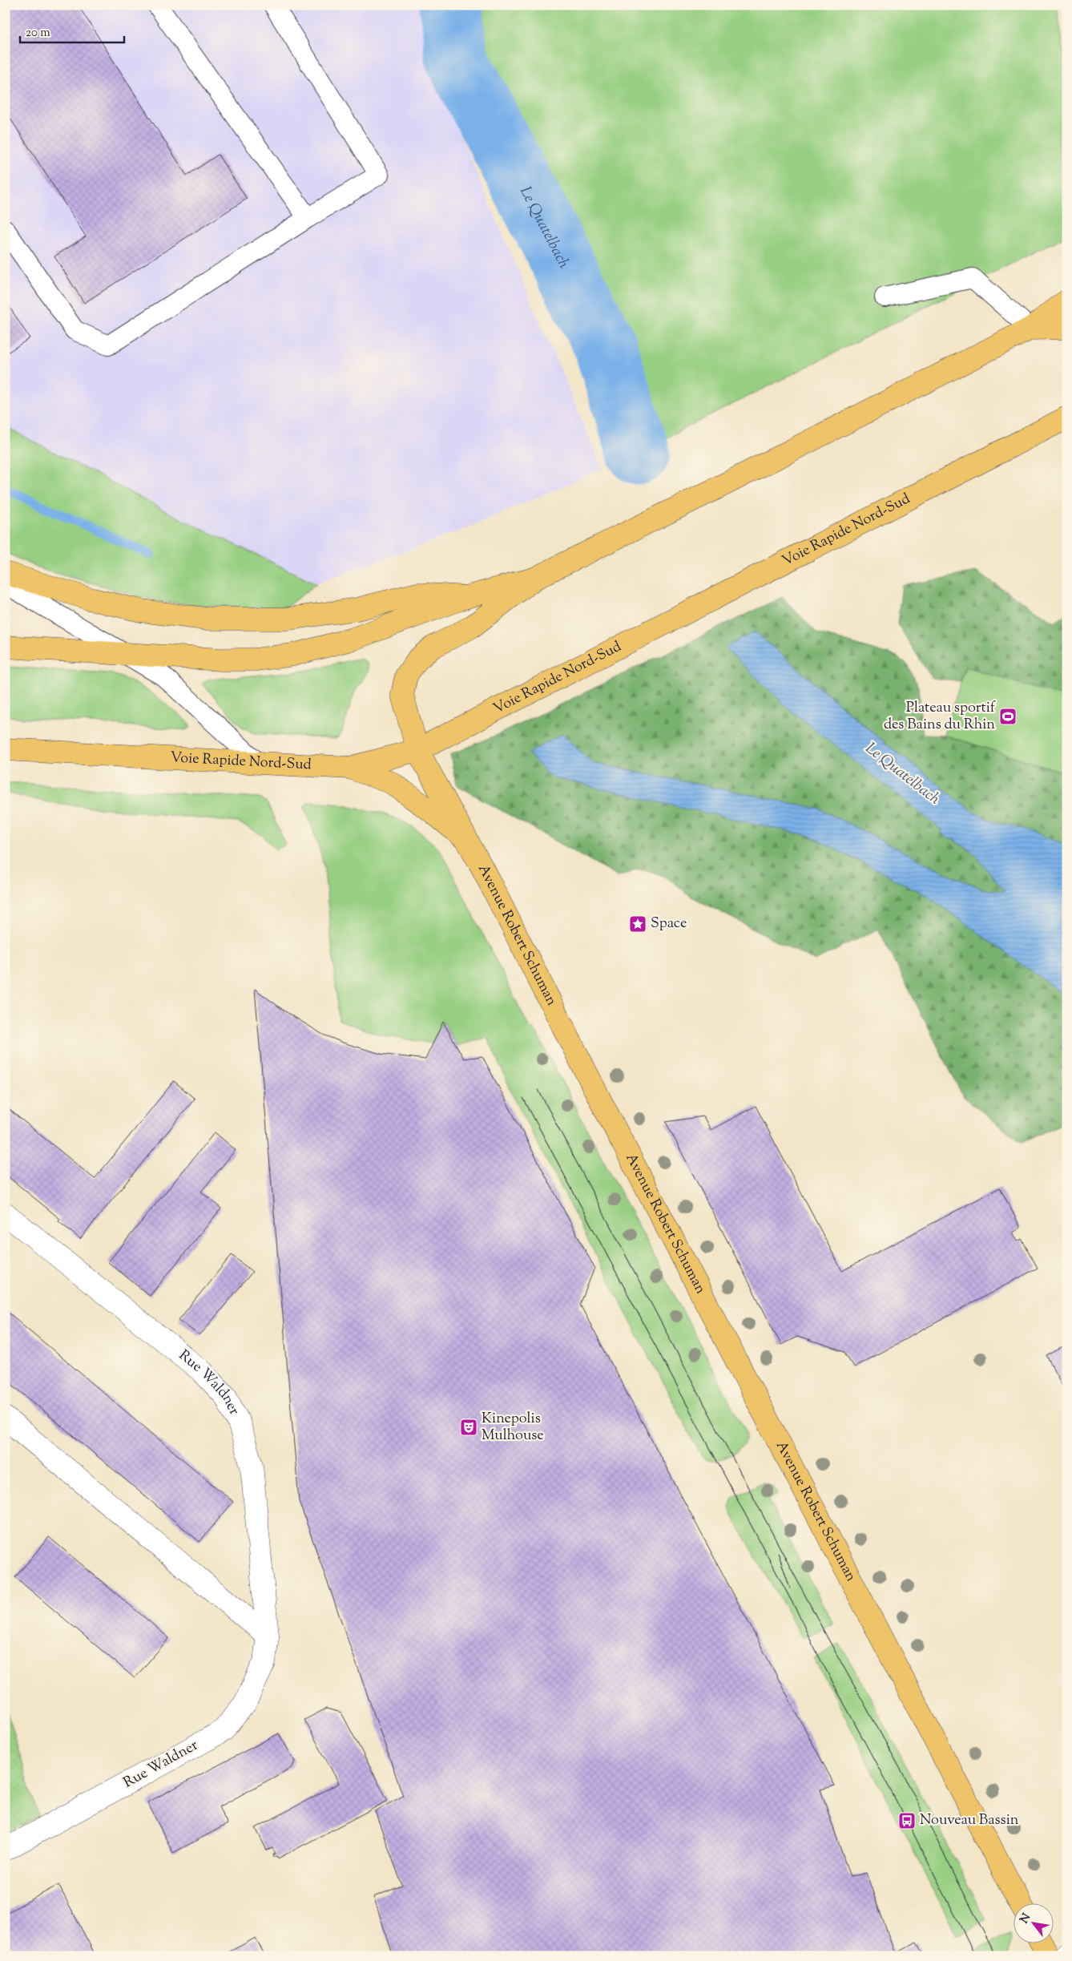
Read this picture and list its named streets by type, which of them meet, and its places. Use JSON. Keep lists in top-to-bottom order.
{
  "streets": {
    "main road": ["Voie Rapide Nord-Sud", "Avenue Robert Schuman"],
    "street": ["Rue Waldner"]
  },
  "crossings": [
    ["Voie Rapide Nord-Sud", "Avenue Robert Schuman"]
  ],
  "water": ["Le Quatelbach"],
  "places": {
    "sports": ["Plateau sportif des Bains du Rhin"],
    "place": ["Space"],
    "theatre": ["Kinepolis Mulhouse"],
    "bus stop": ["Nouveau Bassin"]
  },
  "scale_bar": "20 m",
  "north": "top left"
}
